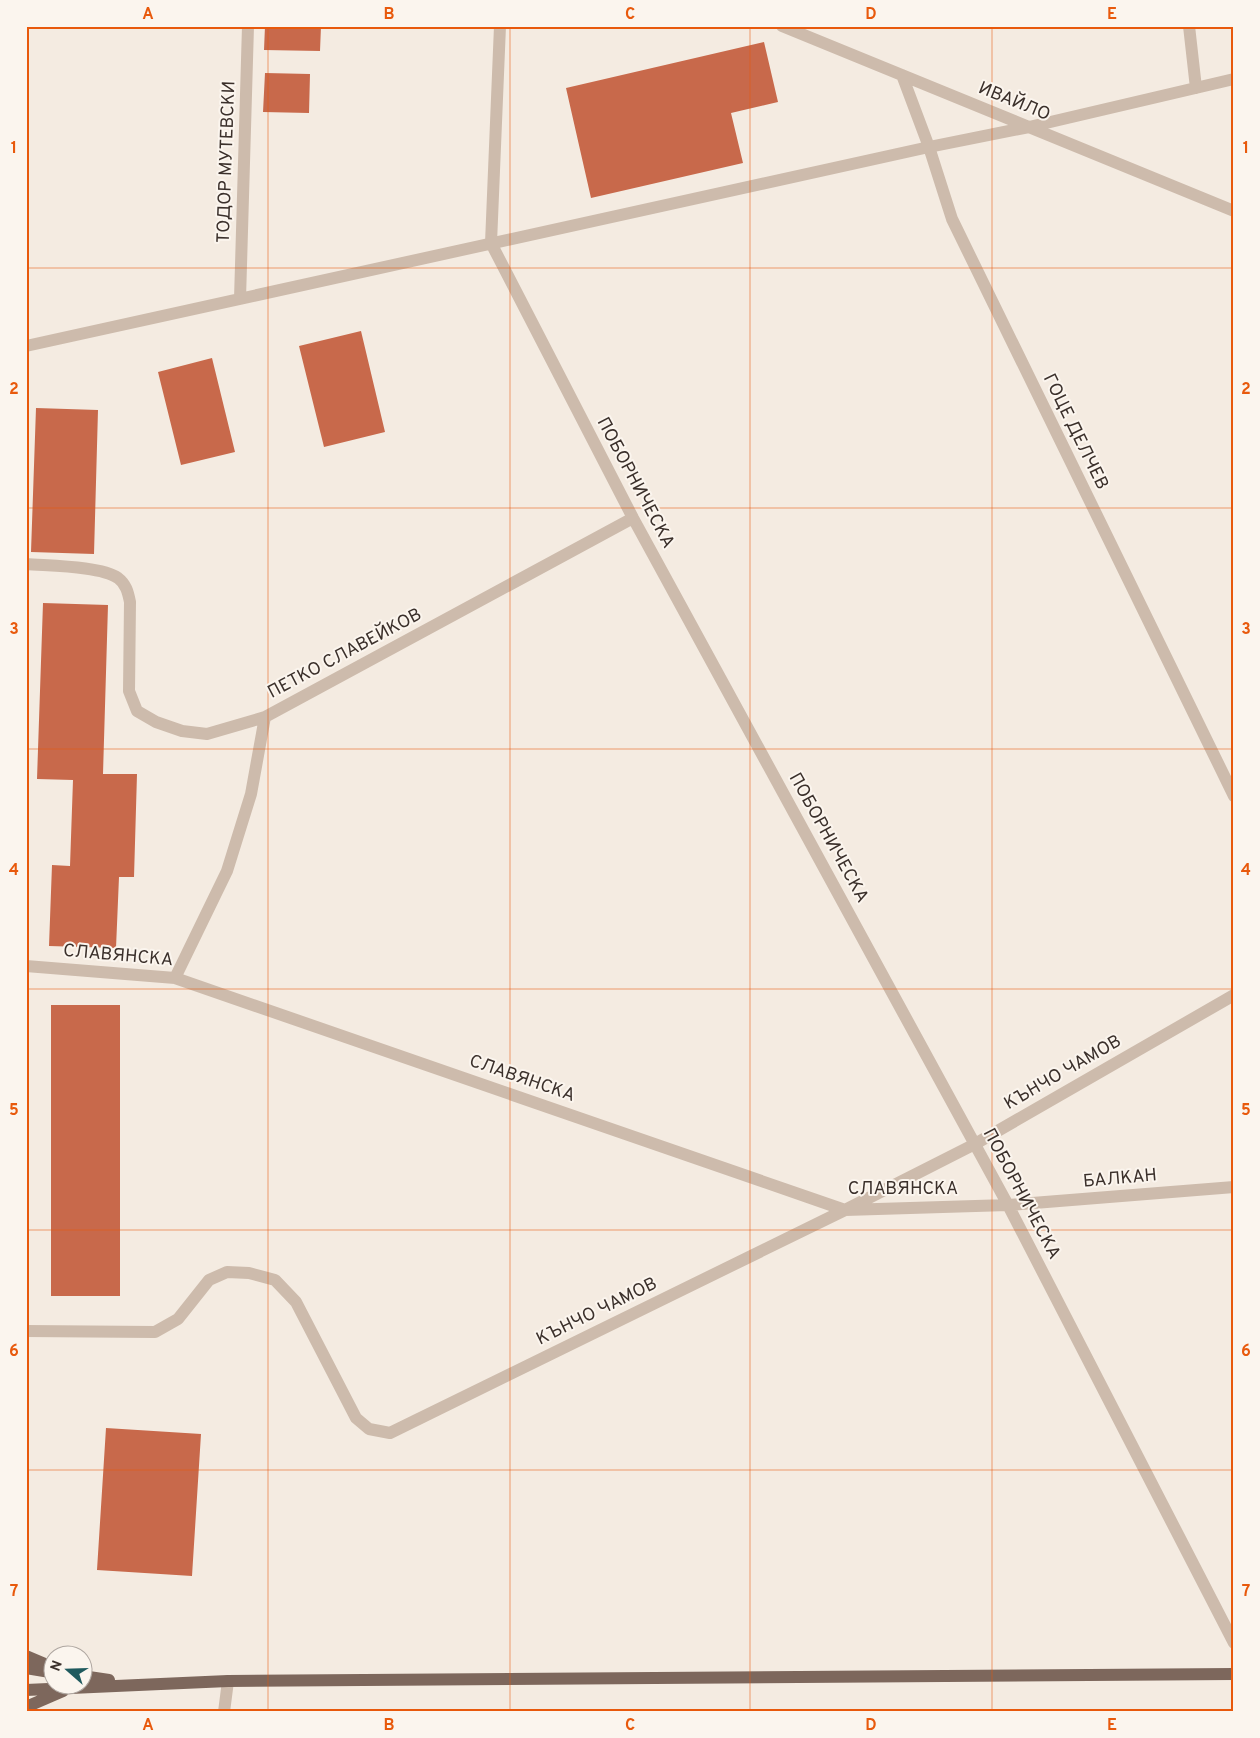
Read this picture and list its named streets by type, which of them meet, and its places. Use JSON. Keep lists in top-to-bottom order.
{
  "streets": {
    "street": [
      "ИВАЙЛО",
      "ТОДОР МУТЕВСКИ",
      "ГОЦЕ ДЕЛЧЕВ",
      "ПОБОРНИЧЕСКА",
      "ПЕТКО СЛАВЕЙКОВ",
      "СЛАВЯНСКА",
      "КЪНЧО ЧАМОВ",
      "БАЛКАН"
    ]
  },
  "crossings": [
    ["ИВАЙЛО", "ГОЦЕ ДЕЛЧЕВ"],
    ["ПОБОРНИЧЕСКА", "ПЕТКО СЛАВЕЙКОВ"],
    ["ПОБОРНИЧЕСКА", "СЛАВЯНСКА"],
    ["ПОБОРНИЧЕСКА", "КЪНЧО ЧАМОВ"],
    ["ПОБОРНИЧЕСКА", "БАЛКАН"],
    ["ПЕТКО СЛАВЕЙКОВ", "СЛАВЯНСКА"],
    ["СЛАВЯНСКА", "КЪНЧО ЧАМОВ"],
    ["СЛАВЯНСКА", "БАЛКАН"]
  ],
  "north": "left",
  "grid": {
    "columns": [
      "A",
      "B",
      "C",
      "D",
      "E"
    ],
    "rows": [
      "1",
      "2",
      "3",
      "4",
      "5",
      "6",
      "7"
    ]
  }
}
